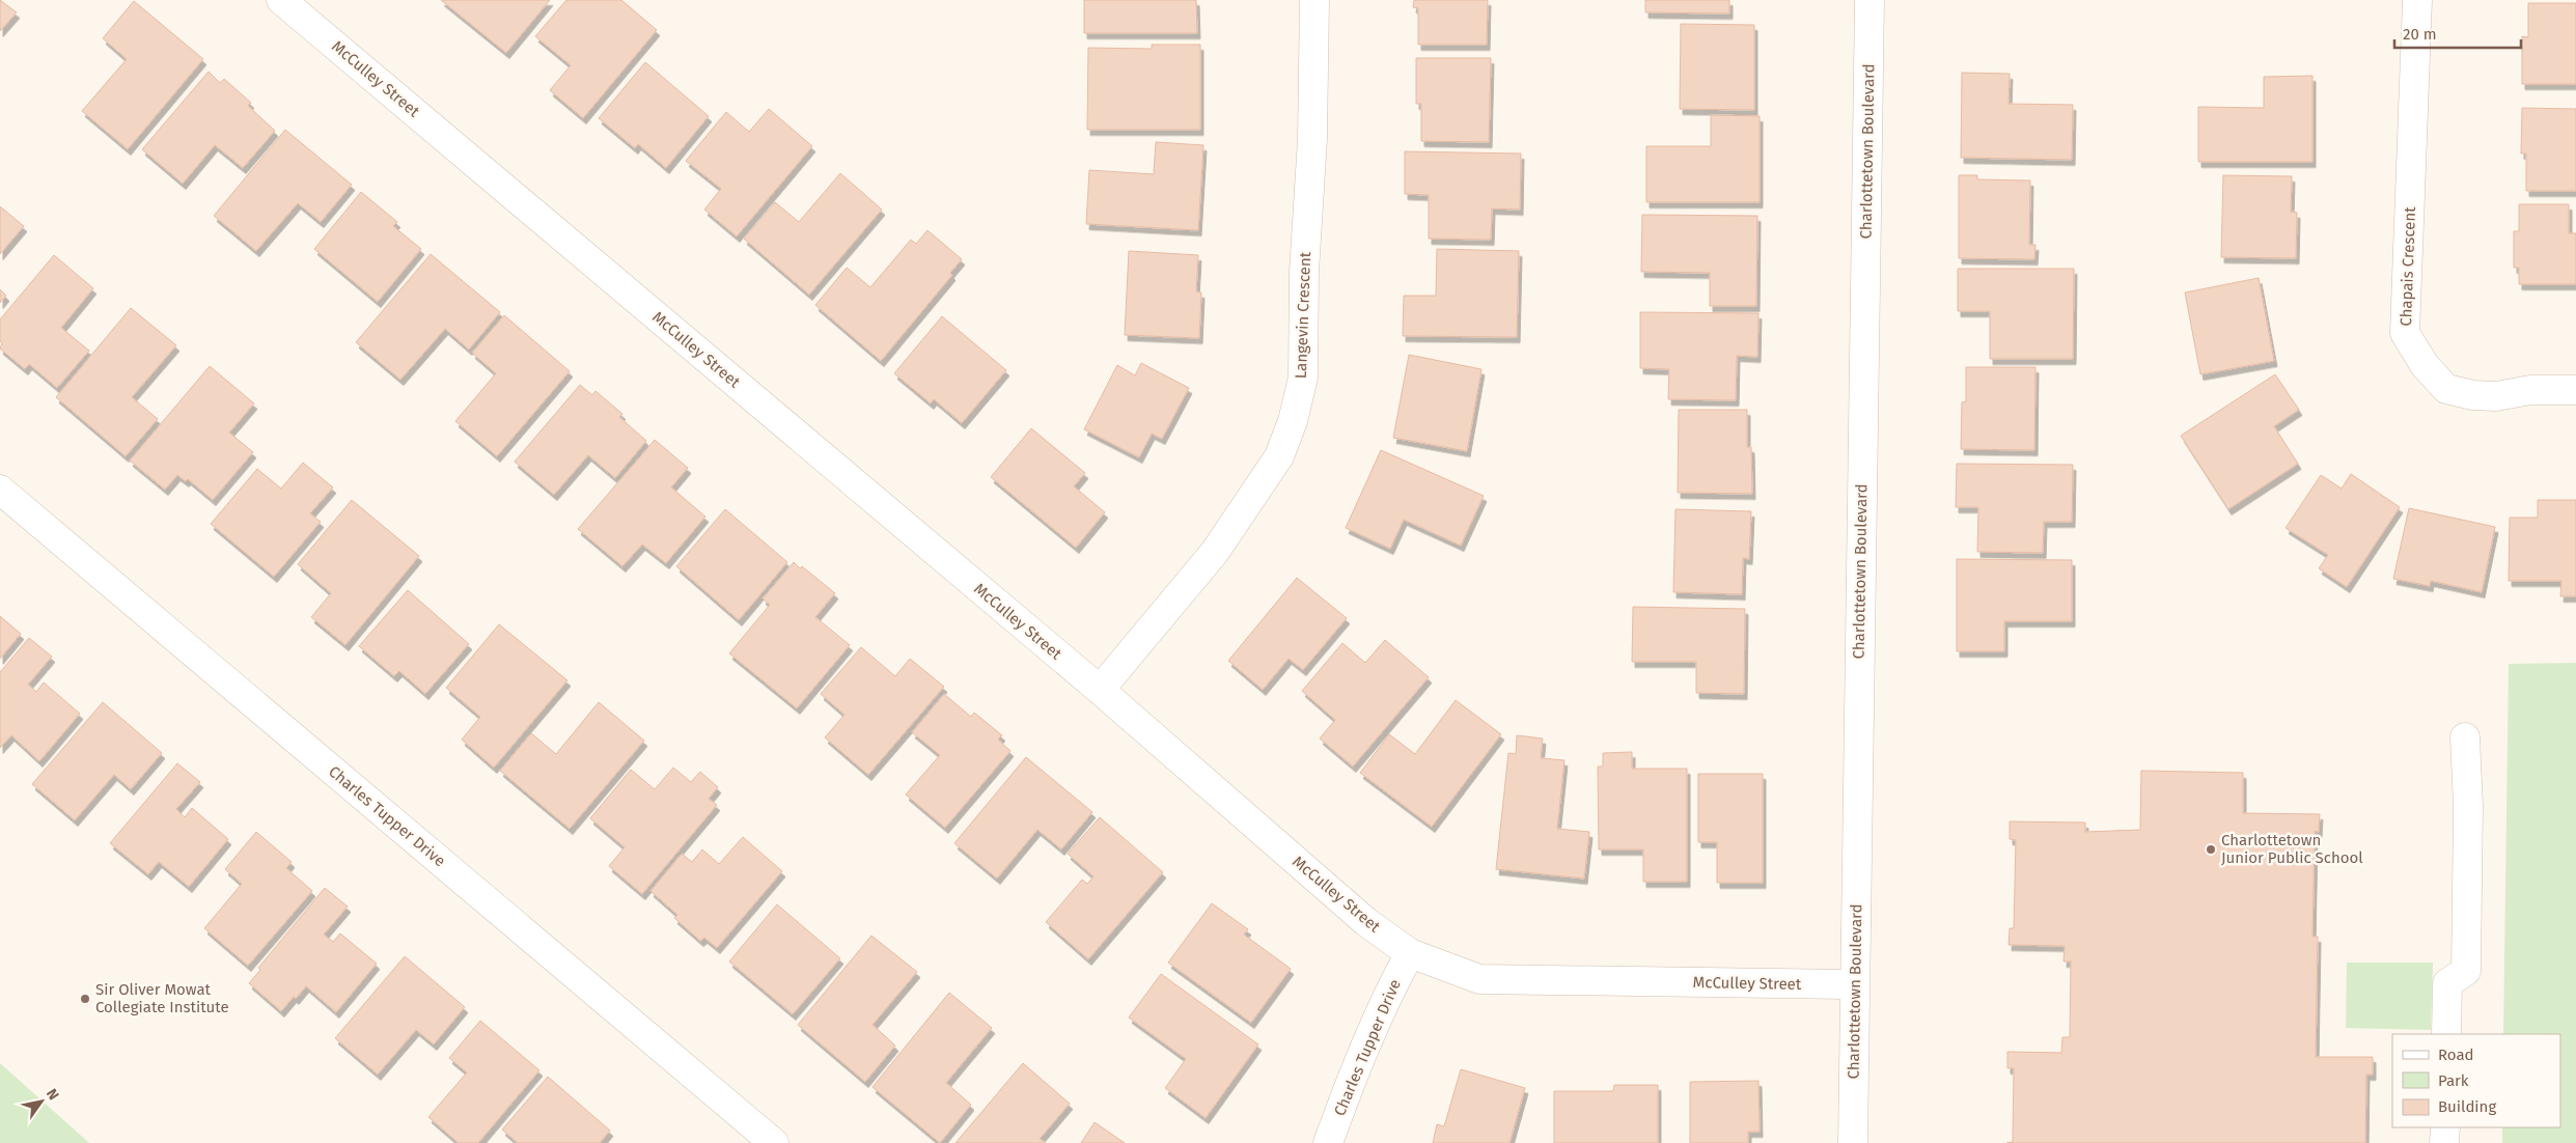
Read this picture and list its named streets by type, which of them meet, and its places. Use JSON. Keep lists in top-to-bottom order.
{
  "streets": {
    "street": [
      "McCulley Street",
      "Charlottetown Boulevard",
      "Chapais Crescent",
      "Langevin Crescent",
      "Charles Tupper Drive"
    ]
  },
  "crossings": [
    ["McCulley Street", "Charlottetown Boulevard"],
    ["McCulley Street", "Langevin Crescent"],
    ["McCulley Street", "Charles Tupper Drive"]
  ],
  "places": ["Charlottetown Junior Public School", "Sir Oliver Mowat Collegiate Institute"],
  "legend": ["Road", "Park", "Building"],
  "scale_bar": "20 m",
  "north": "top right"
}
